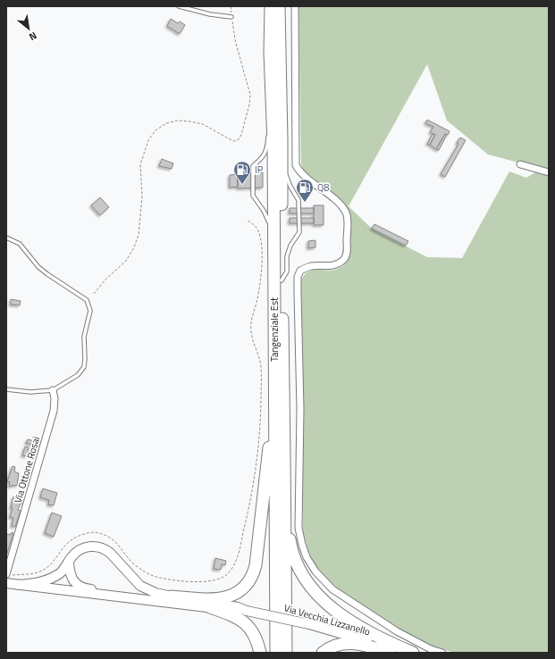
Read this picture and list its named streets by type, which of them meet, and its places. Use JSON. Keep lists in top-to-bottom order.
{
  "streets": {
    "highway": ["Tangenziale Est"],
    "street": ["Via Ottone Rosai", "Via Vecchia Lizzanello"]
  },
  "places": {
    "fuel station": ["IP", "Q8"]
  },
  "north": "bottom right"
}
